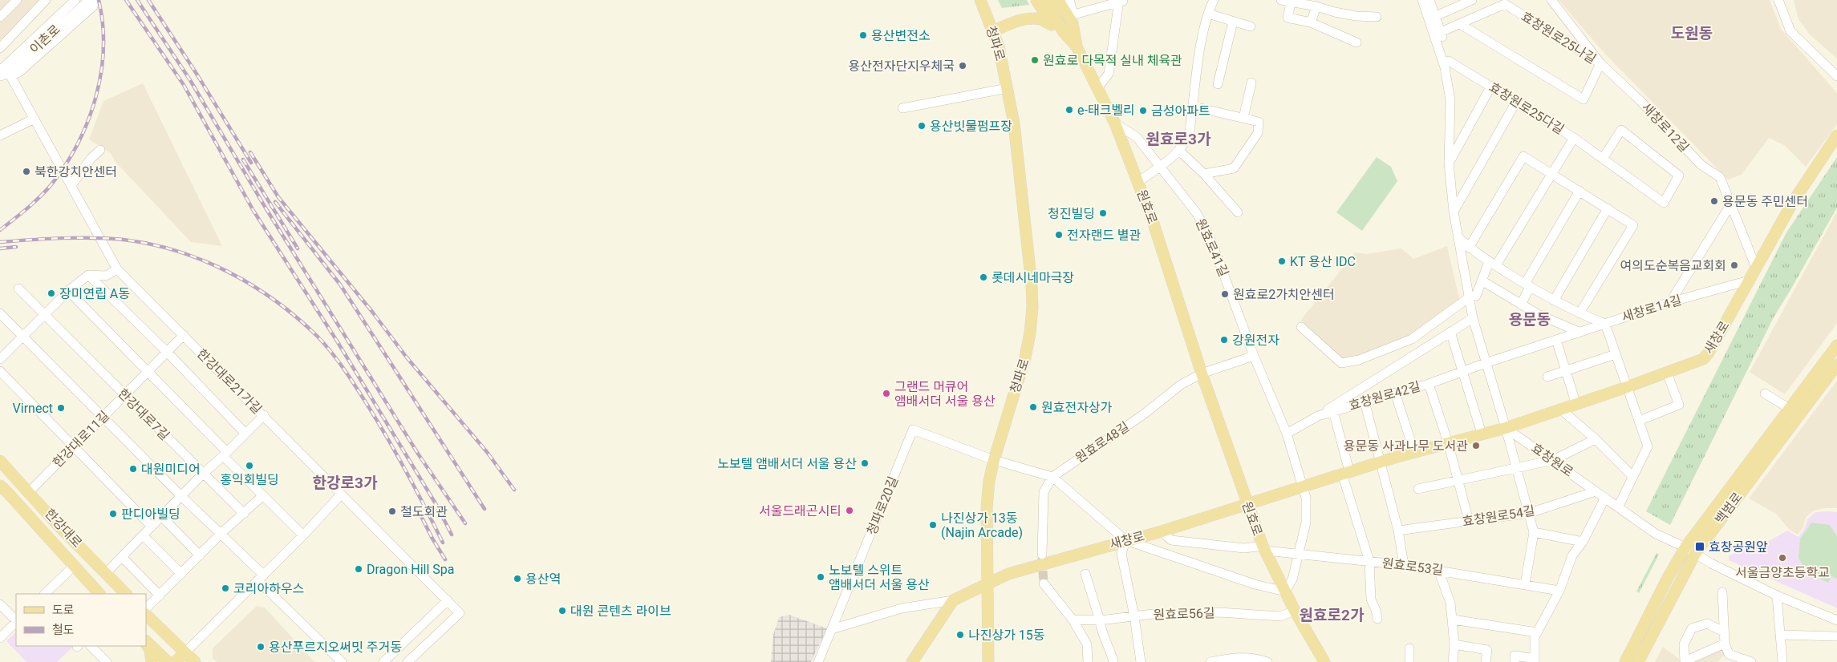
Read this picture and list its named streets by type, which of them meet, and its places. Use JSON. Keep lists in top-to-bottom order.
{
  "streets": {
    "main road": [
      "청파로",
      "원효로",
      "새창로",
      "백범로",
      "한강대로"
    ],
    "street": [
      "효창원로25나길",
      "이촌로",
      "효창원로25다길",
      "새창로12길",
      "원효로41길",
      "새창로14길",
      "한강대로21가길",
      "효창원로42길",
      "한강대로7길",
      "한강대로11길",
      "원효로48길",
      "효창원로",
      "청파로20길",
      "효창원로54길",
      "원효로53길",
      "원효로56길"
    ]
  },
  "crossings": [
    ["효창원로25나길", "새창로12길"],
    ["이촌로", "한강대로21가길"],
    ["청파로", "새창로"],
    ["청파로", "청파로20길"],
    ["새창로12길", "새창로"],
    ["원효로", "원효로41길"],
    ["원효로", "새창로"],
    ["원효로", "원효로48길"],
    ["원효로", "원효로53길"],
    ["원효로", "원효로56길"],
    ["원효로41길", "새창로"],
    ["원효로41길", "효창원로42길"],
    ["새창로14길", "새창로"],
    ["새창로14길", "효창원로42길"],
    ["새창로", "효창원로"],
    ["새창로", "청파로20길"],
    ["새창로", "원효로53길"],
    ["한강대로21가길", "한강대로11길"],
    ["한강대로7길", "한강대로11길"],
    ["한강대로11길", "한강대로"],
    ["효창원로", "백범로"],
    ["효창원로", "효창원로54길"]
  ],
  "districts": [
    "도원동",
    "원효로3가",
    "용문동",
    "한강로3가",
    "원효로2가"
  ],
  "places": {
    "other": [
      "용산변전소",
      "원효로 다목적 실내 체육관",
      "용산전자단지우체국",
      "e-태크벨리",
      "금성아파트",
      "용산빗물펌프장",
      "북한강치안센터",
      "용문동 주민센터",
      "청진빌딩",
      "전자랜드 별관",
      "KT 용산 IDC",
      "여의도순복음교회회",
      "롯데시네마극장",
      "장미연립 A동",
      "원효로2가치안센터",
      "강원전자",
      "그랜드 머큐어 앰배서더 서울 용산",
      "원효전자상가",
      "Virnect",
      "용문동 사과나무 도서관",
      "노보텔 앰배서더 서울 용산",
      "홍익회빌딩",
      "대원미디어",
      "서울드래곤시티",
      "철도회관",
      "판디아빌딩",
      "나진상가 13동 (Najin Arcade)",
      "서울금양초등학교",
      "Dragon Hill Spa",
      "노보텔 스위트 앰배서더 서울 용산",
      "용산역",
      "코리아하우스",
      "대원 콘텐츠 라이브",
      "나진상가 15동",
      "용산푸르지오써밋 주거동"
    ],
    "transit": ["효창공원앞"]
  },
  "legend": ["도로", "철도"]
}
